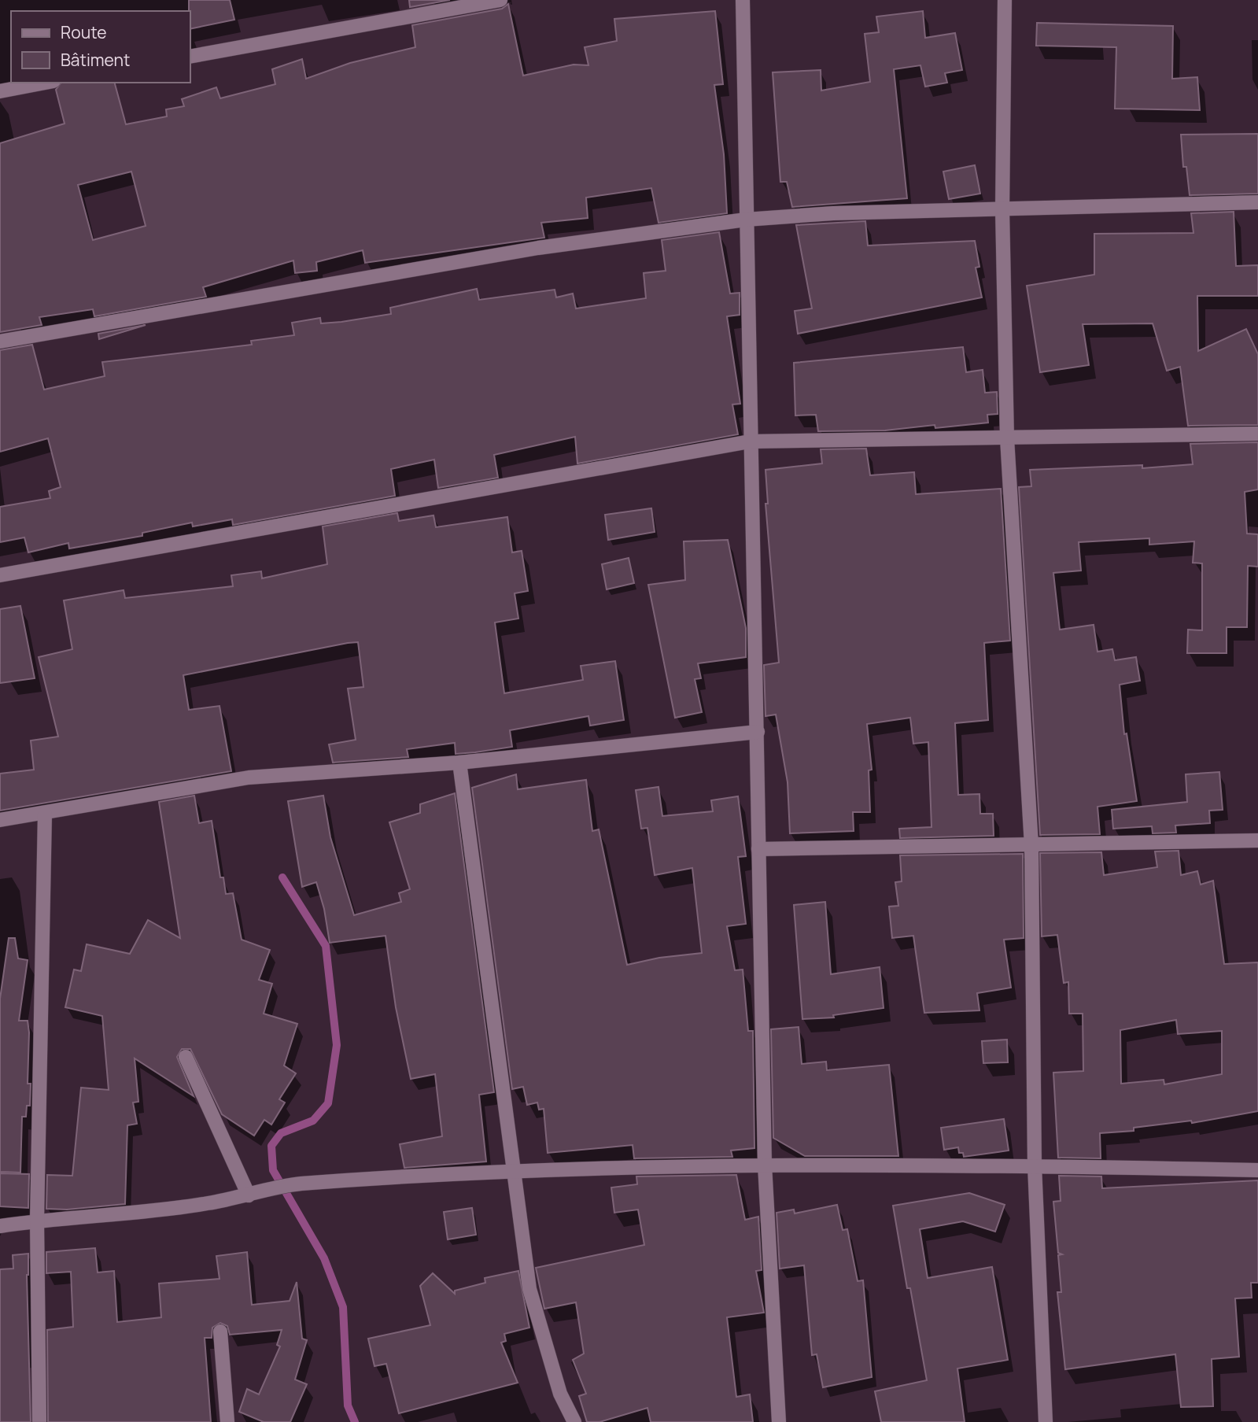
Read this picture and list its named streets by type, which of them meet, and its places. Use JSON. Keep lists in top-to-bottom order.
{
  "legend": ["Route", "Bâtiment"]
}
